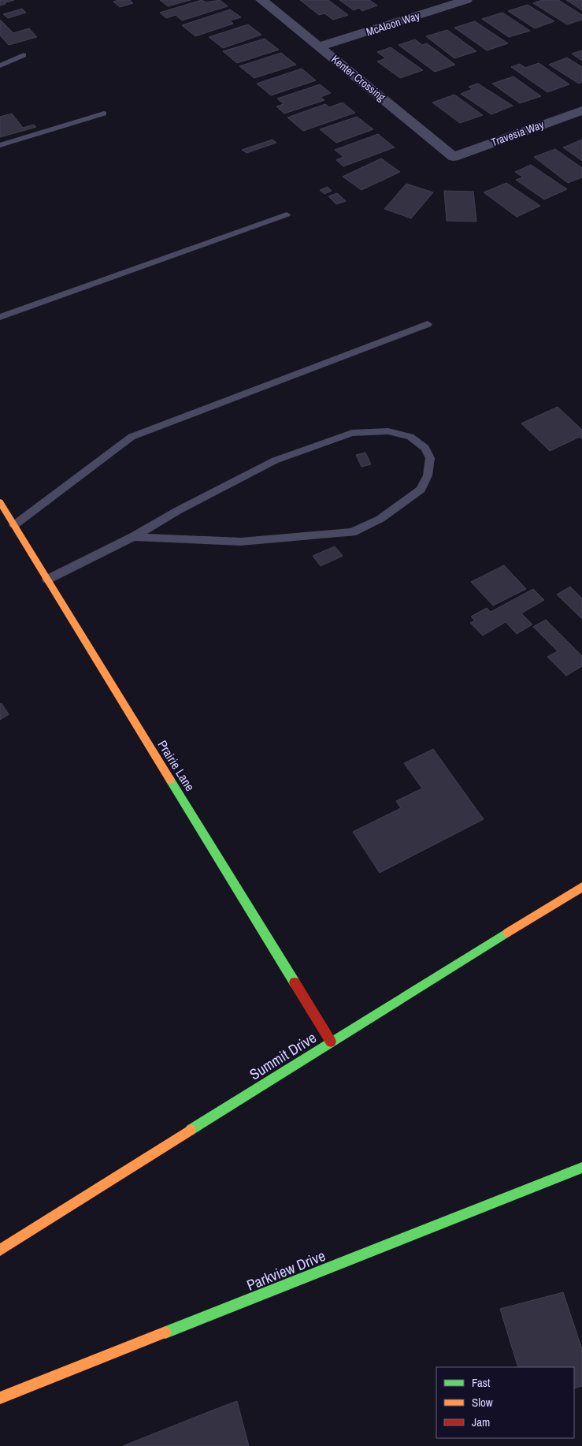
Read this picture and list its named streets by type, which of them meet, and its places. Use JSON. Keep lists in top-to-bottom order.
{
  "streets": {
    "street": [
      "McAloon Way",
      "Kenter Crossing",
      "Travesia Way",
      "Prairie Lane",
      "Summit Drive",
      "Parkview Drive"
    ]
  },
  "crossings": [
    ["McAloon Way", "Kenter Crossing"],
    ["Kenter Crossing", "Travesia Way"],
    ["Prairie Lane", "Summit Drive"]
  ],
  "legend": ["Fast", "Slow", "Jam"]
}
